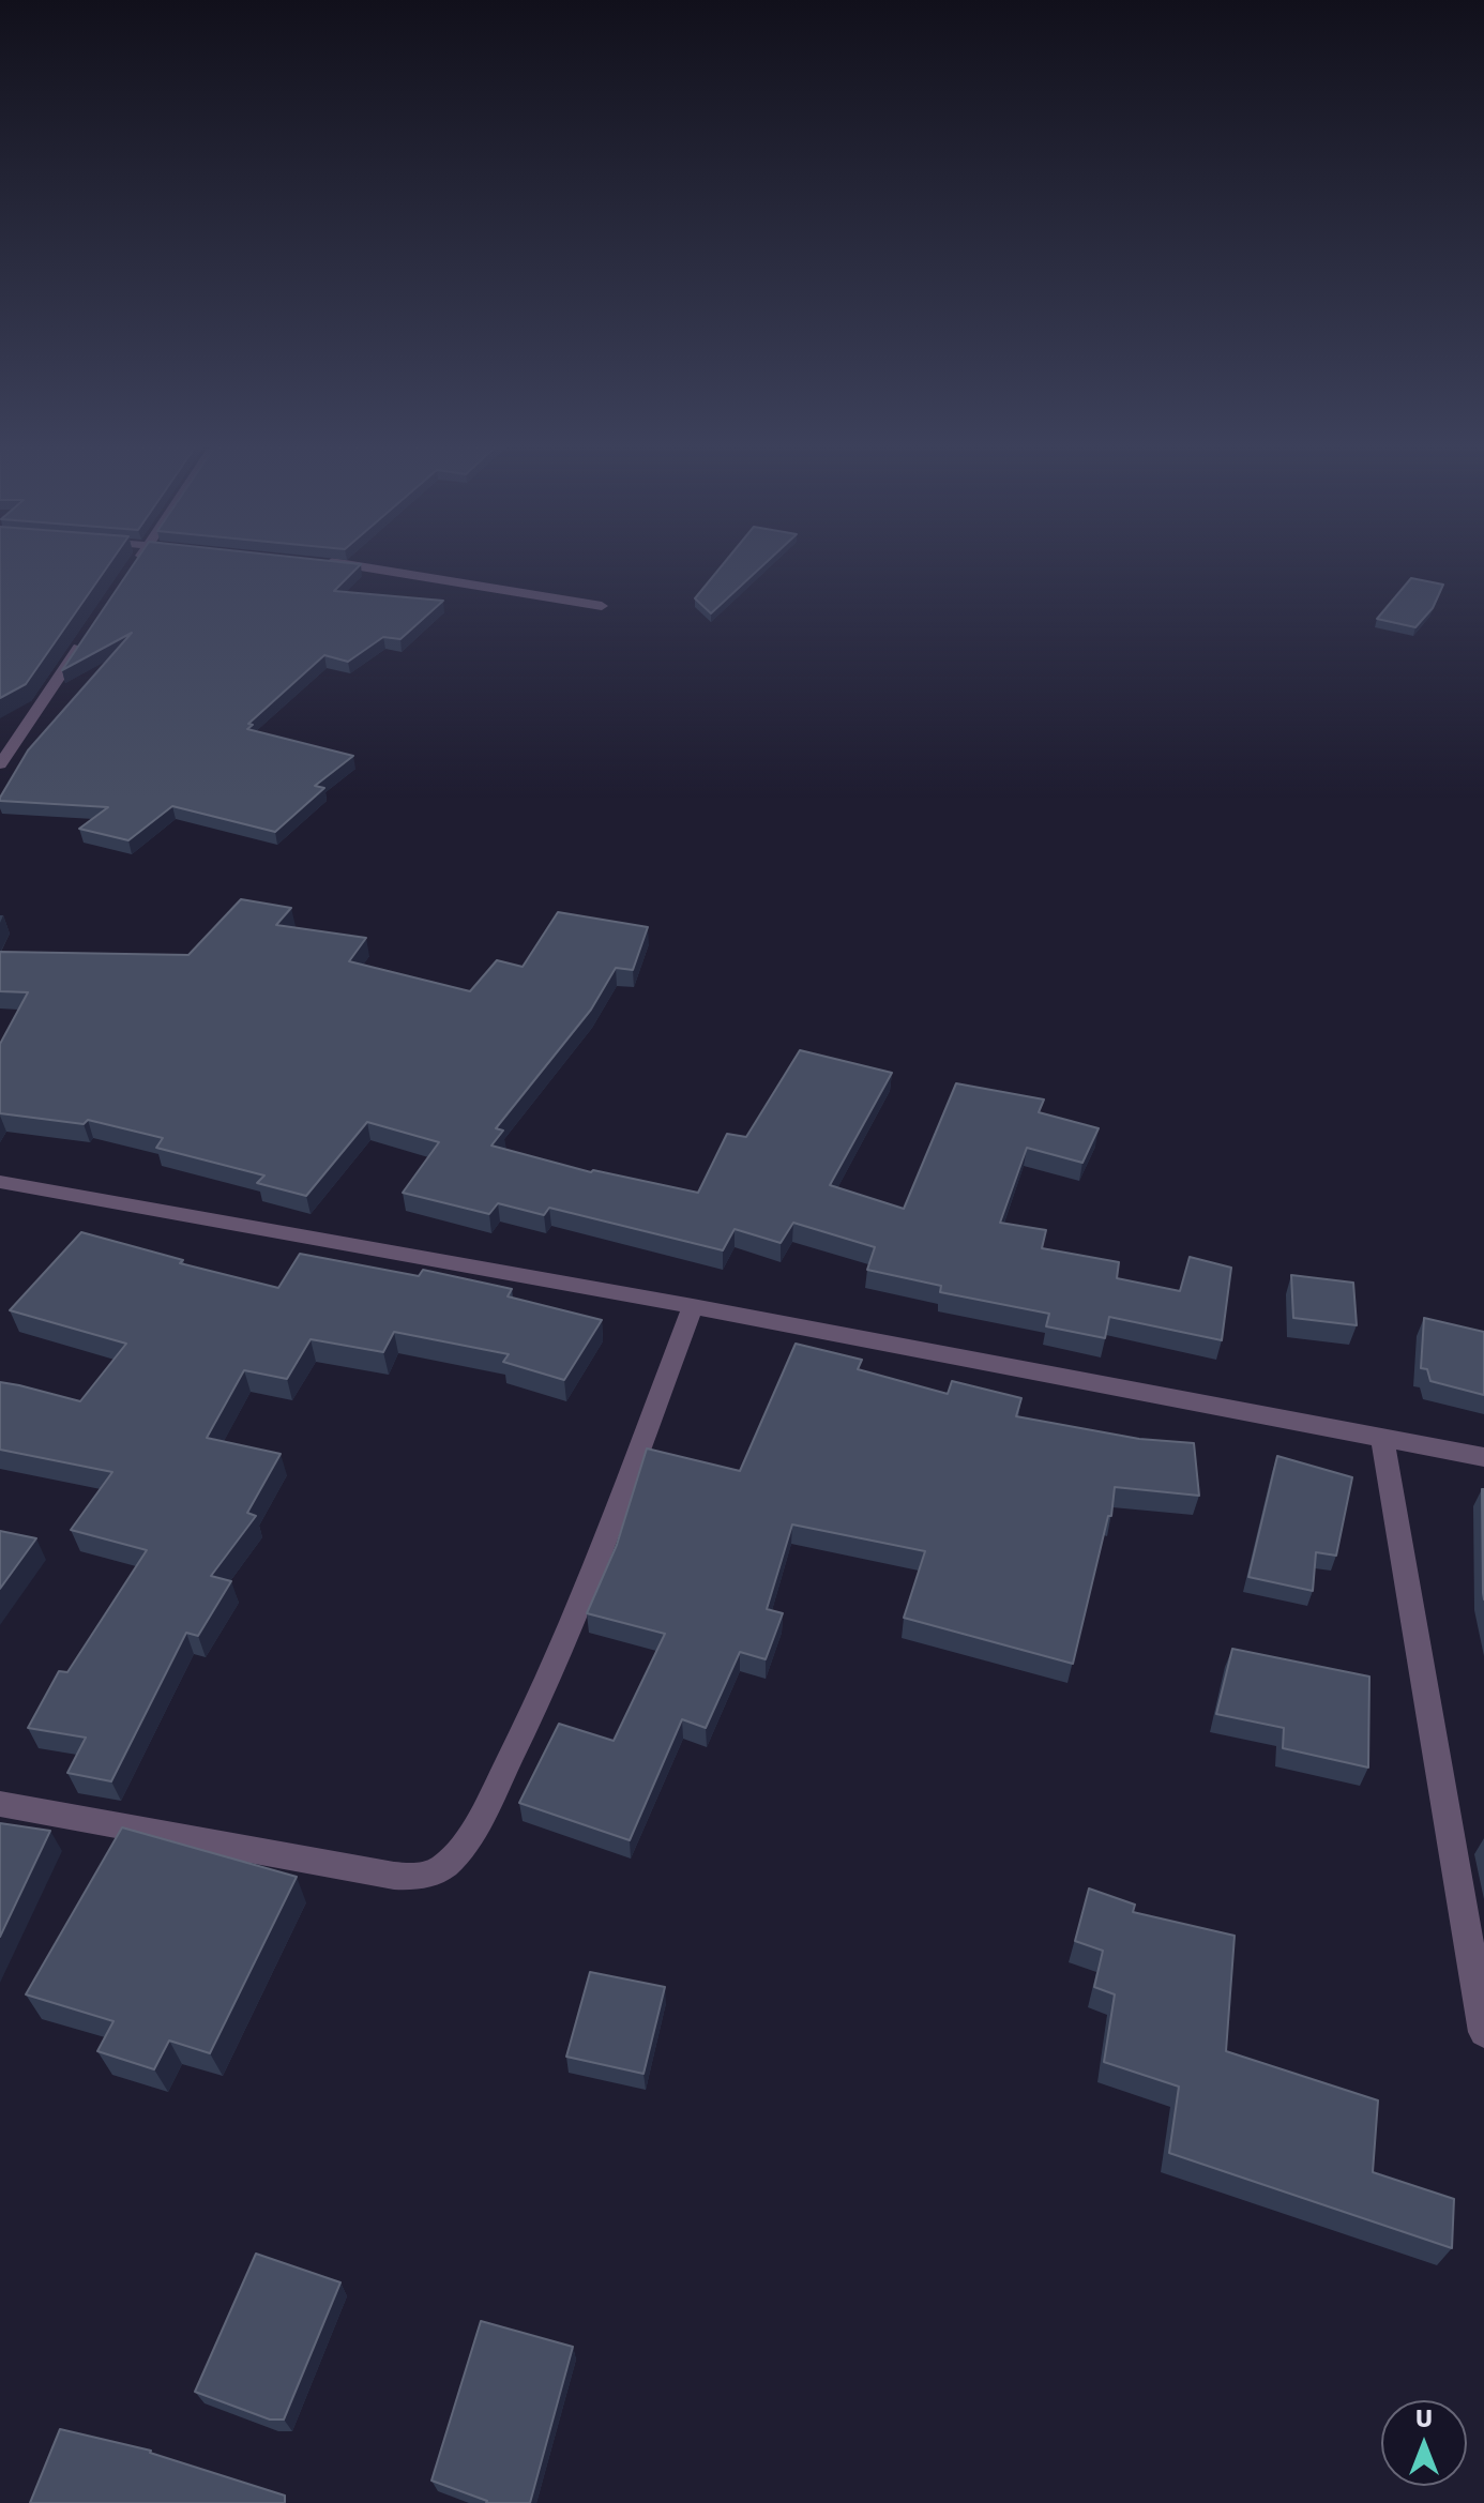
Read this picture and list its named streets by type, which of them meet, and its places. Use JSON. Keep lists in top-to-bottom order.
{
  "north": "top"
}
